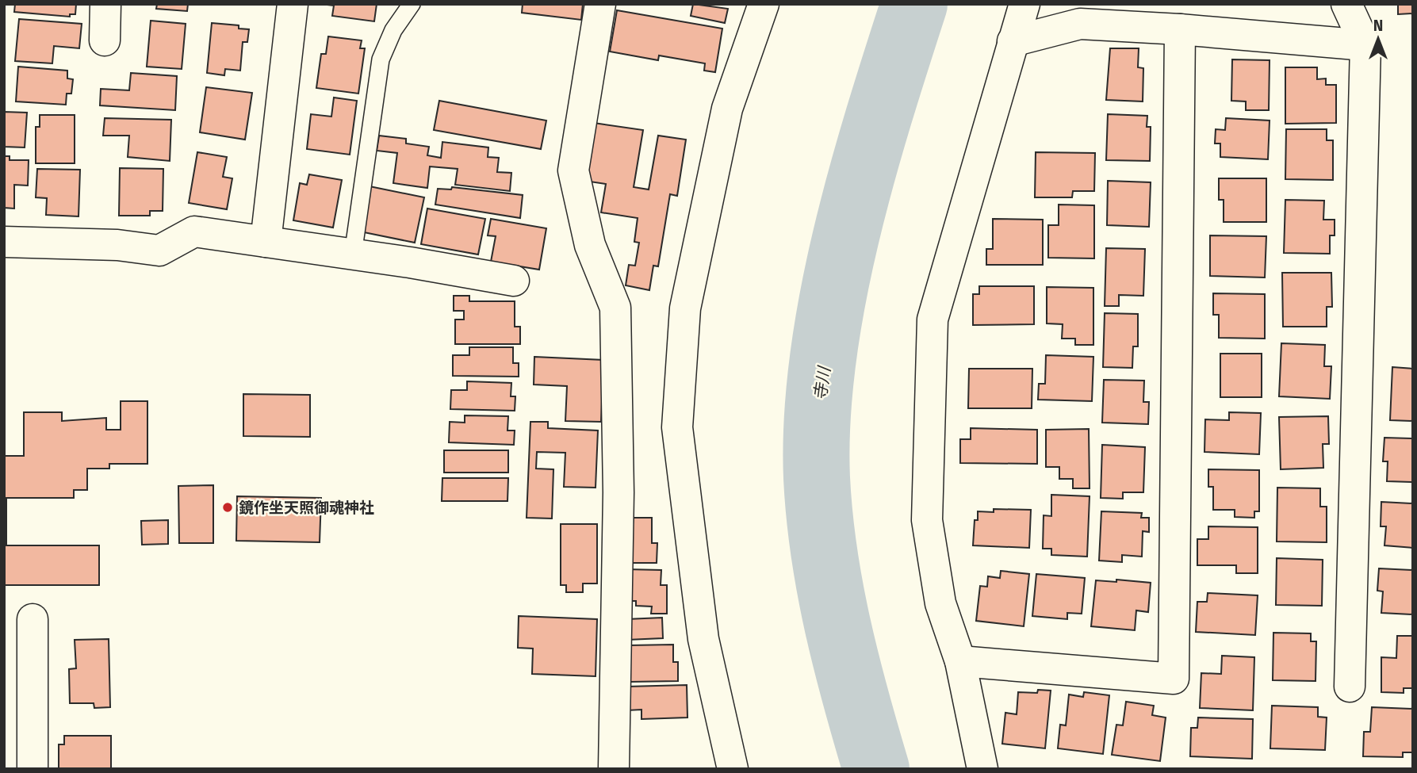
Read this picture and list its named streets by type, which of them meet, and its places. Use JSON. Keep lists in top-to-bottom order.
{
  "water": ["寺川"],
  "places": ["鏡作坐天照御魂神社"],
  "north": "top"
}
